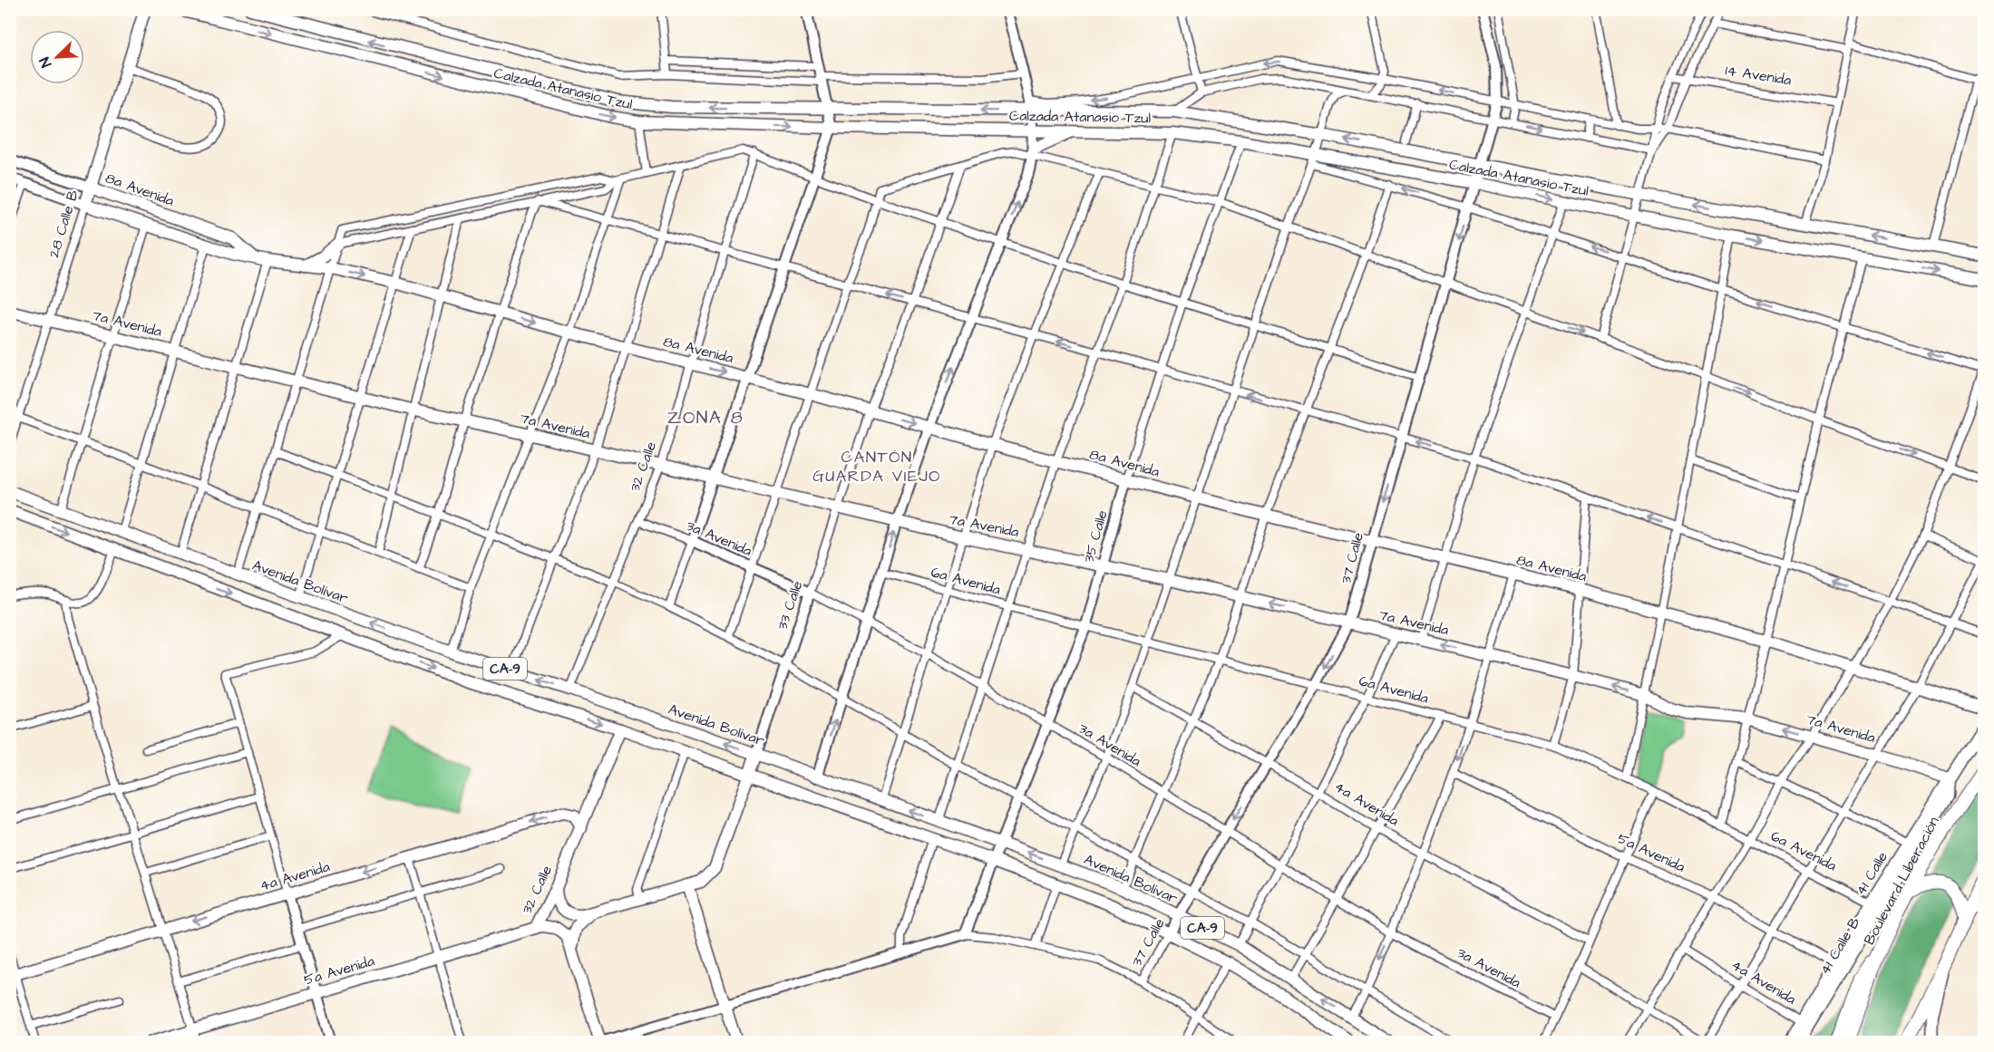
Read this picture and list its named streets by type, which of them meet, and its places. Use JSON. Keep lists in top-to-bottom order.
{
  "streets": {
    "highway": ["Boulevard Liberación"],
    "main road": [
      "Calzada Atanasio Tzul",
      "8a Avenida",
      "28 Calle B",
      "7a Avenida",
      "32 Calle",
      "Avenida Bolívar",
      "33 Calle",
      "CA-9",
      "4a Avenida",
      "5a Avenida",
      "41 Calle",
      "41 Calle B"
    ],
    "street": [
      "14 Avenida",
      "35 Calle",
      "3a Avenida",
      "37 Calle",
      "6a Avenida"
    ]
  },
  "crossings": [
    ["Calzada Atanasio Tzul", "35 Calle"],
    ["Calzada Atanasio Tzul", "37 Calle"],
    ["8a Avenida", "28 Calle B"],
    ["8a Avenida", "32 Calle"],
    ["8a Avenida", "35 Calle"],
    ["8a Avenida", "37 Calle"],
    ["8a Avenida", "33 Calle"],
    ["28 Calle B", "7a Avenida"],
    ["7a Avenida", "32 Calle"],
    ["7a Avenida", "35 Calle"],
    ["7a Avenida", "37 Calle"],
    ["7a Avenida", "33 Calle"],
    ["7a Avenida", "41 Calle"],
    ["7a Avenida", "41 Calle B"],
    ["32 Calle", "3a Avenida"],
    ["32 Calle", "Avenida Bolívar"],
    ["32 Calle", "CA-9"],
    ["32 Calle", "4a Avenida"],
    ["32 Calle", "5a Avenida"],
    ["35 Calle", "3a Avenida"],
    ["35 Calle", "6a Avenida"],
    ["35 Calle", "Avenida Bolívar"],
    ["35 Calle", "CA-9"],
    ["3a Avenida", "37 Calle"],
    ["3a Avenida", "33 Calle"],
    ["37 Calle", "6a Avenida"],
    ["37 Calle", "Avenida Bolívar"],
    ["37 Calle", "CA-9"],
    ["37 Calle", "4a Avenida"],
    ["6a Avenida", "41 Calle"],
    ["Avenida Bolívar", "33 Calle"],
    ["33 Calle", "CA-9"],
    ["4a Avenida", "41 Calle"],
    ["5a Avenida", "41 Calle"],
    ["41 Calle", "41 Calle B"]
  ],
  "districts": ["ZONA 8", "CANTÓN GUARDA VIEJO"],
  "north": "bottom left"
}
